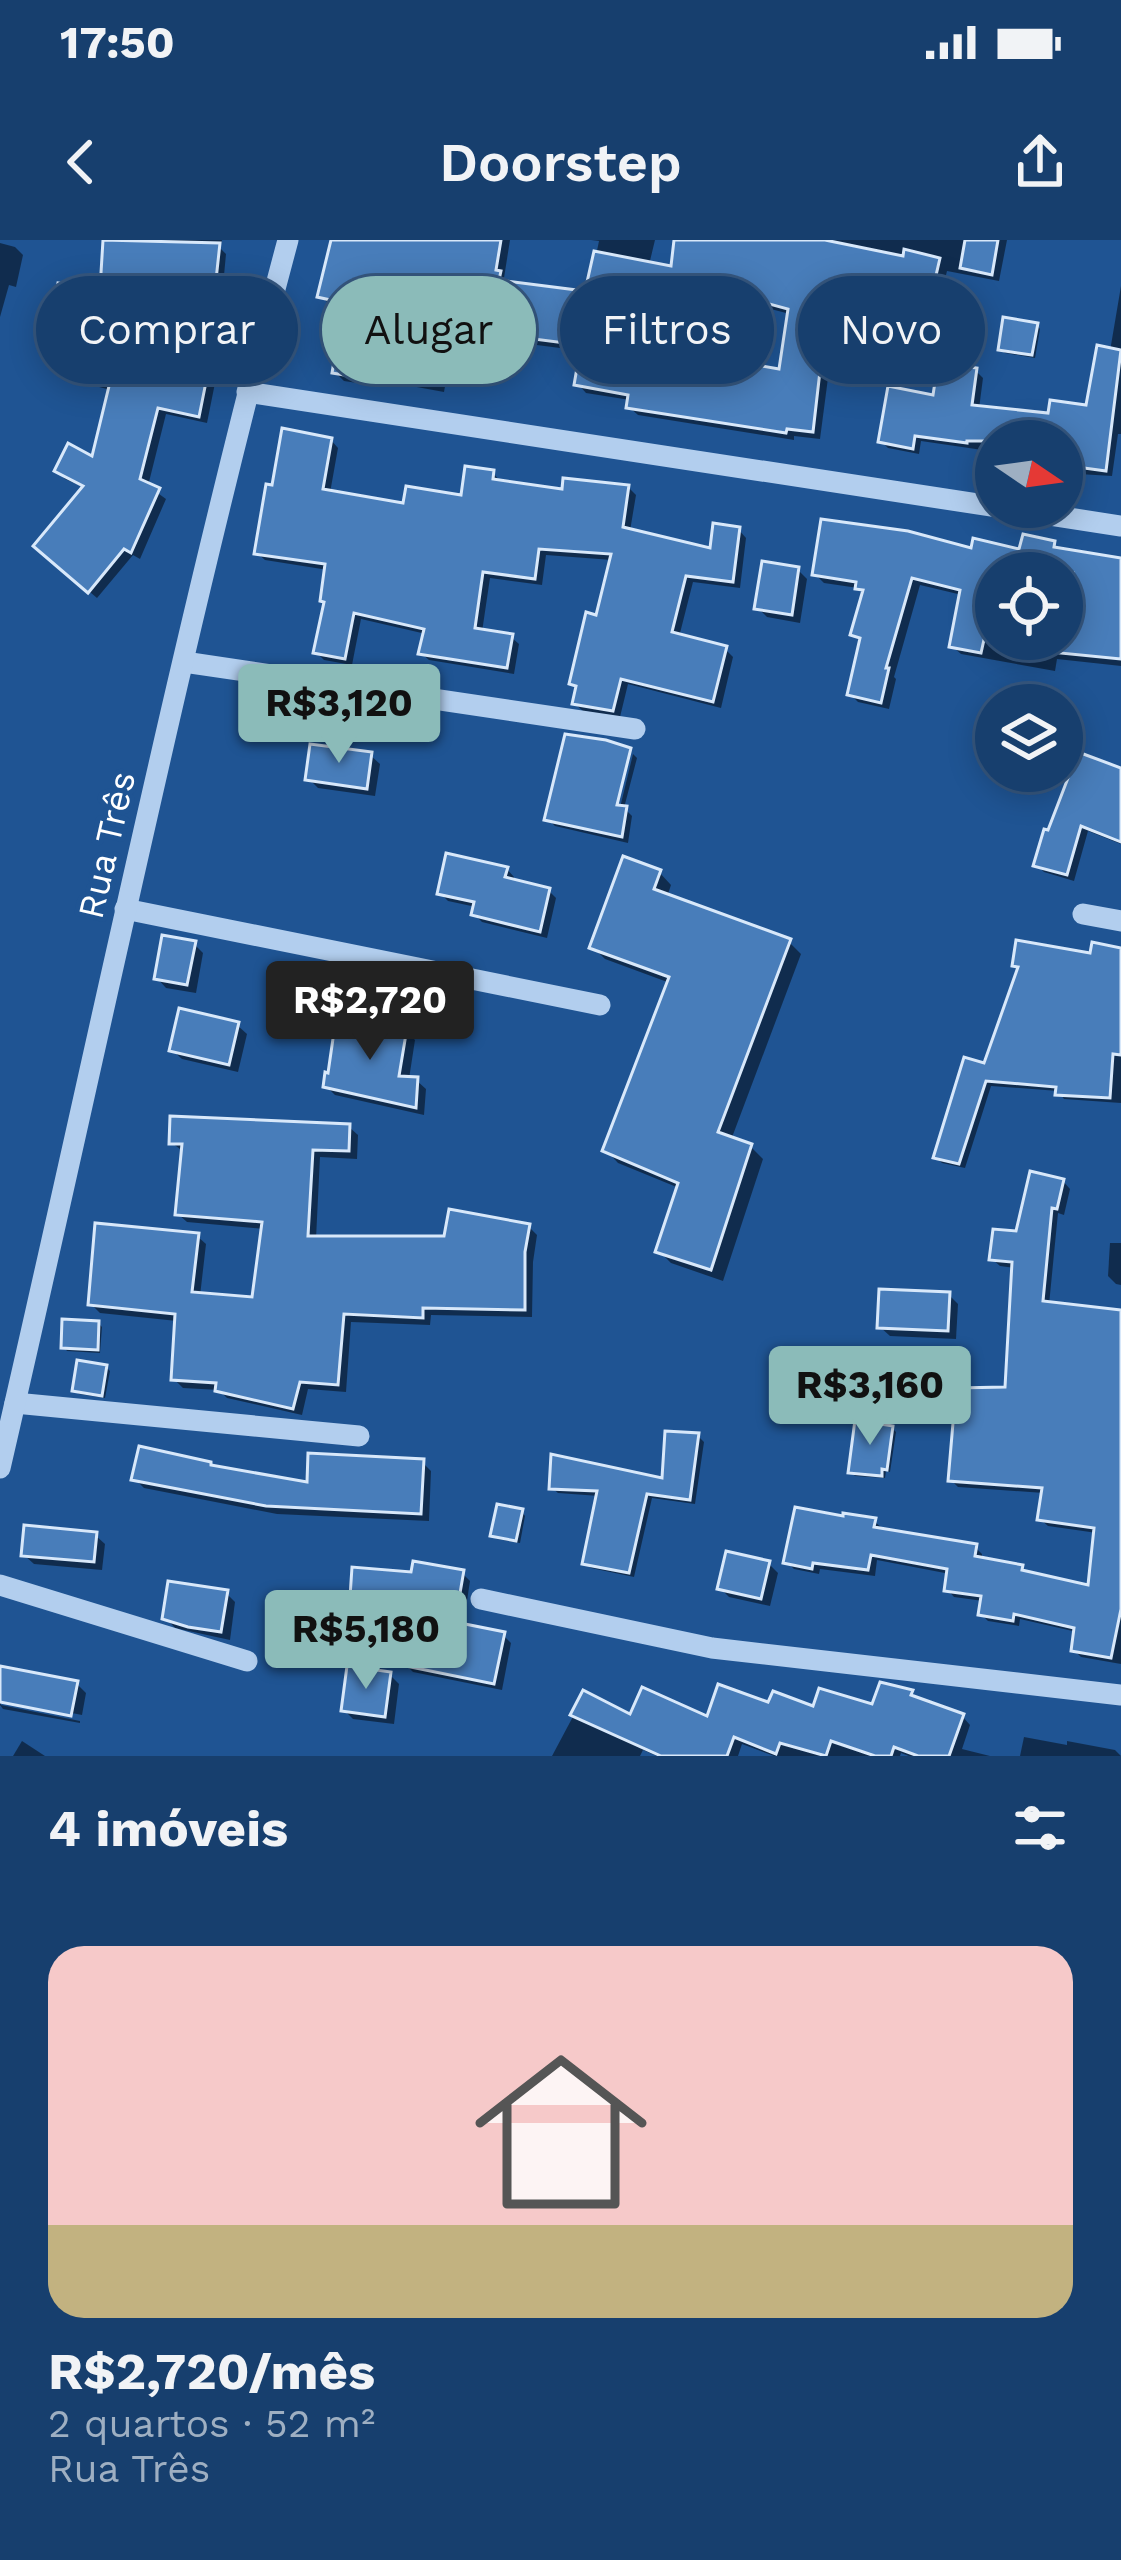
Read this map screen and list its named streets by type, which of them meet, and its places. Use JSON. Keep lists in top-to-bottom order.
{
  "streets": {
    "street": ["Rua Três"]
  },
  "north": "right",
  "page": {
    "status": "17:50",
    "header": "Doorstep",
    "chip": [
      "Comprar",
      "Alugar",
      "Filtros",
      "Novo"
    ],
    "price": [
      "R$3,120",
      "R$2,720",
      "R$3,160",
      "R$5,180"
    ],
    "heading": "4 imóveis",
    "list": [
      {
        "name": "R$2,720/mês",
        "note": "2 quartos · 52 m² · Rua Três"
      }
    ]
  }
}
